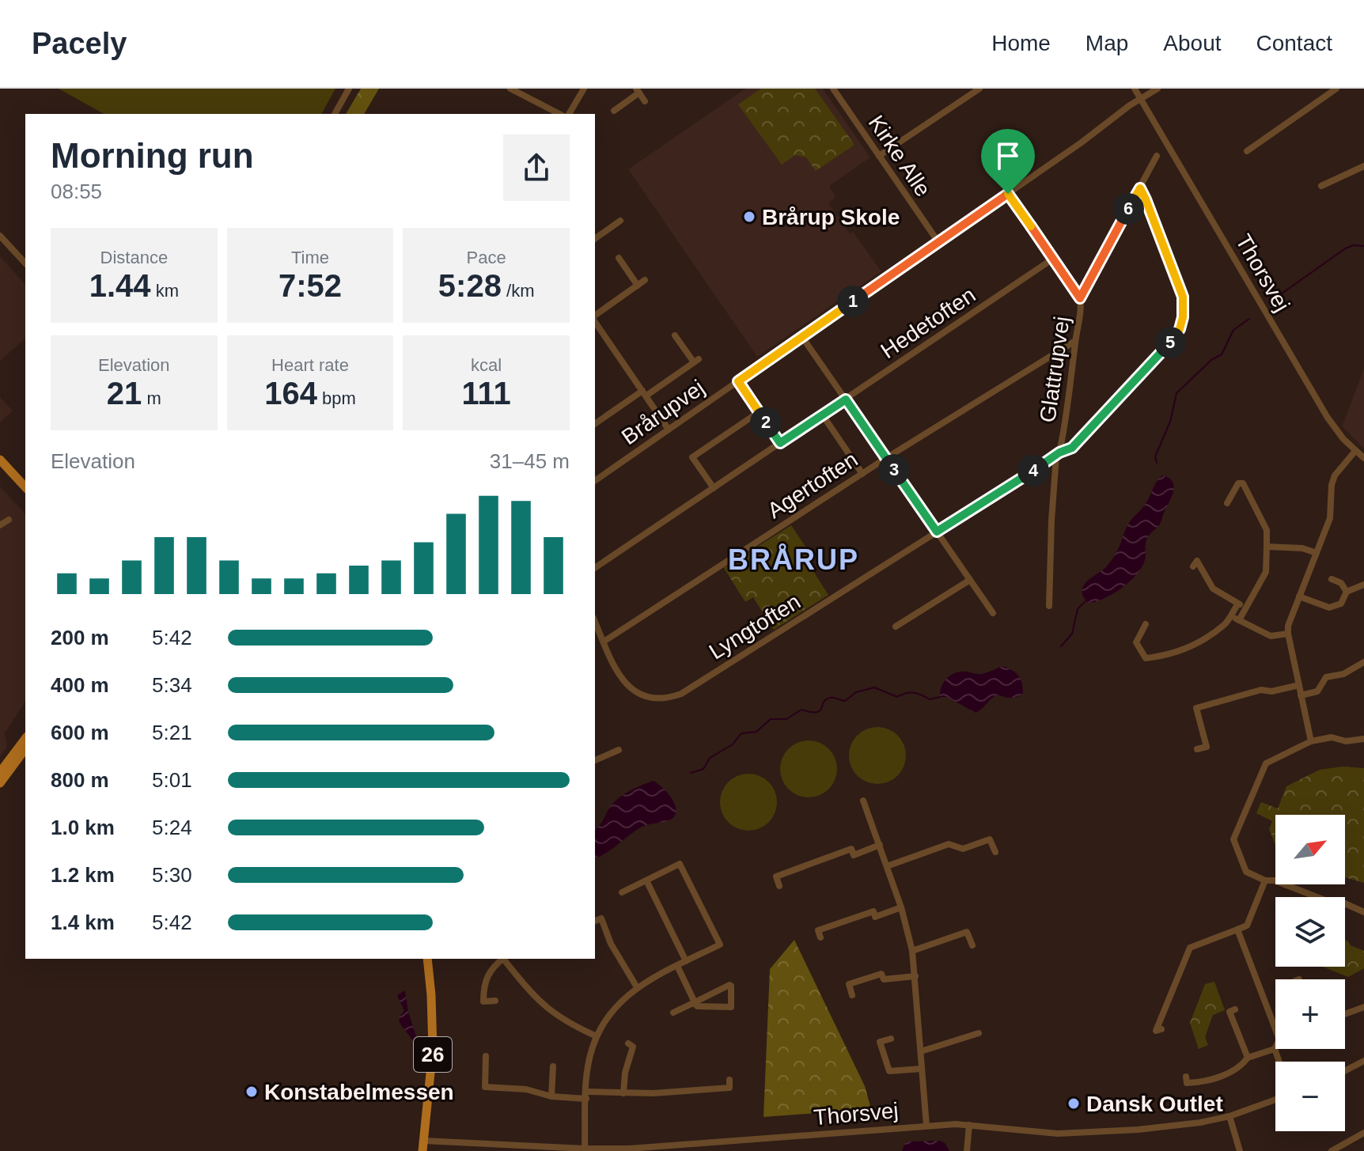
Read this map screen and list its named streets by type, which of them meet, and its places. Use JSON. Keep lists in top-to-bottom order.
{
  "streets": {
    "main road": ["26"],
    "street": [
      "Kirke Alle",
      "Thorsvej",
      "Hedetoften",
      "Glattrupvej",
      "Brårupvej",
      "Agertoften",
      "Lyngtoften"
    ]
  },
  "crossings": [
    ["Kirke Alle", "Brårupvej"],
    ["Thorsvej", "Brårupvej"],
    ["Thorsvej", "26"],
    ["Glattrupvej", "Agertoften"],
    ["Glattrupvej", "Lyngtoften"],
    ["Agertoften", "Lyngtoften"]
  ],
  "districts": ["BRÅRUP"],
  "places": ["Brårup Skole", "Konstabelmessen", "Dansk Outlet"],
  "north": "top right",
  "page": {
    "header": "Pacely",
    "nav": [
      "Home",
      "Map",
      "About",
      "Contact"
    ],
    "heading": ["Morning run", "08:55"],
    "pins": [
      "6",
      "1",
      "5",
      "2",
      "3",
      "4"
    ],
    "stats": [
      ["Distance", "1.44 km"],
      ["Time", "7:52"],
      ["Pace", "5:28 /km"],
      ["Elevation", "21 m"],
      ["Heart rate", "164 bpm"],
      ["kcal", "111"]
    ],
    "chart": ["Elevation", "31–45 m"],
    "list": [
      {
        "name": "200 m",
        "note": "5:42"
      },
      {
        "name": "400 m",
        "note": "5:34"
      },
      {
        "name": "600 m",
        "note": "5:21"
      },
      {
        "name": "800 m",
        "note": "5:01"
      },
      {
        "name": "1.0 km",
        "note": "5:24"
      },
      {
        "name": "1.2 km",
        "note": "5:30"
      },
      {
        "name": "1.4 km",
        "note": "5:42"
      }
    ],
    "map_buttons": ["+", "−"]
  }
}
